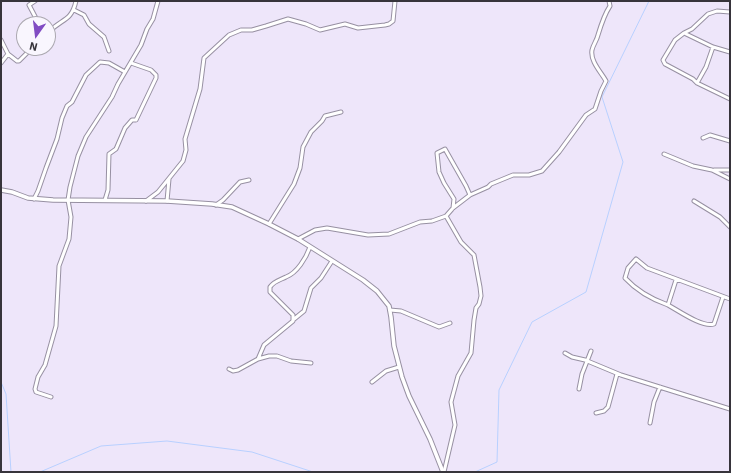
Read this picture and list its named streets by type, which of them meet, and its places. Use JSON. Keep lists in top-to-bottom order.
{
  "north": "bottom"
}
